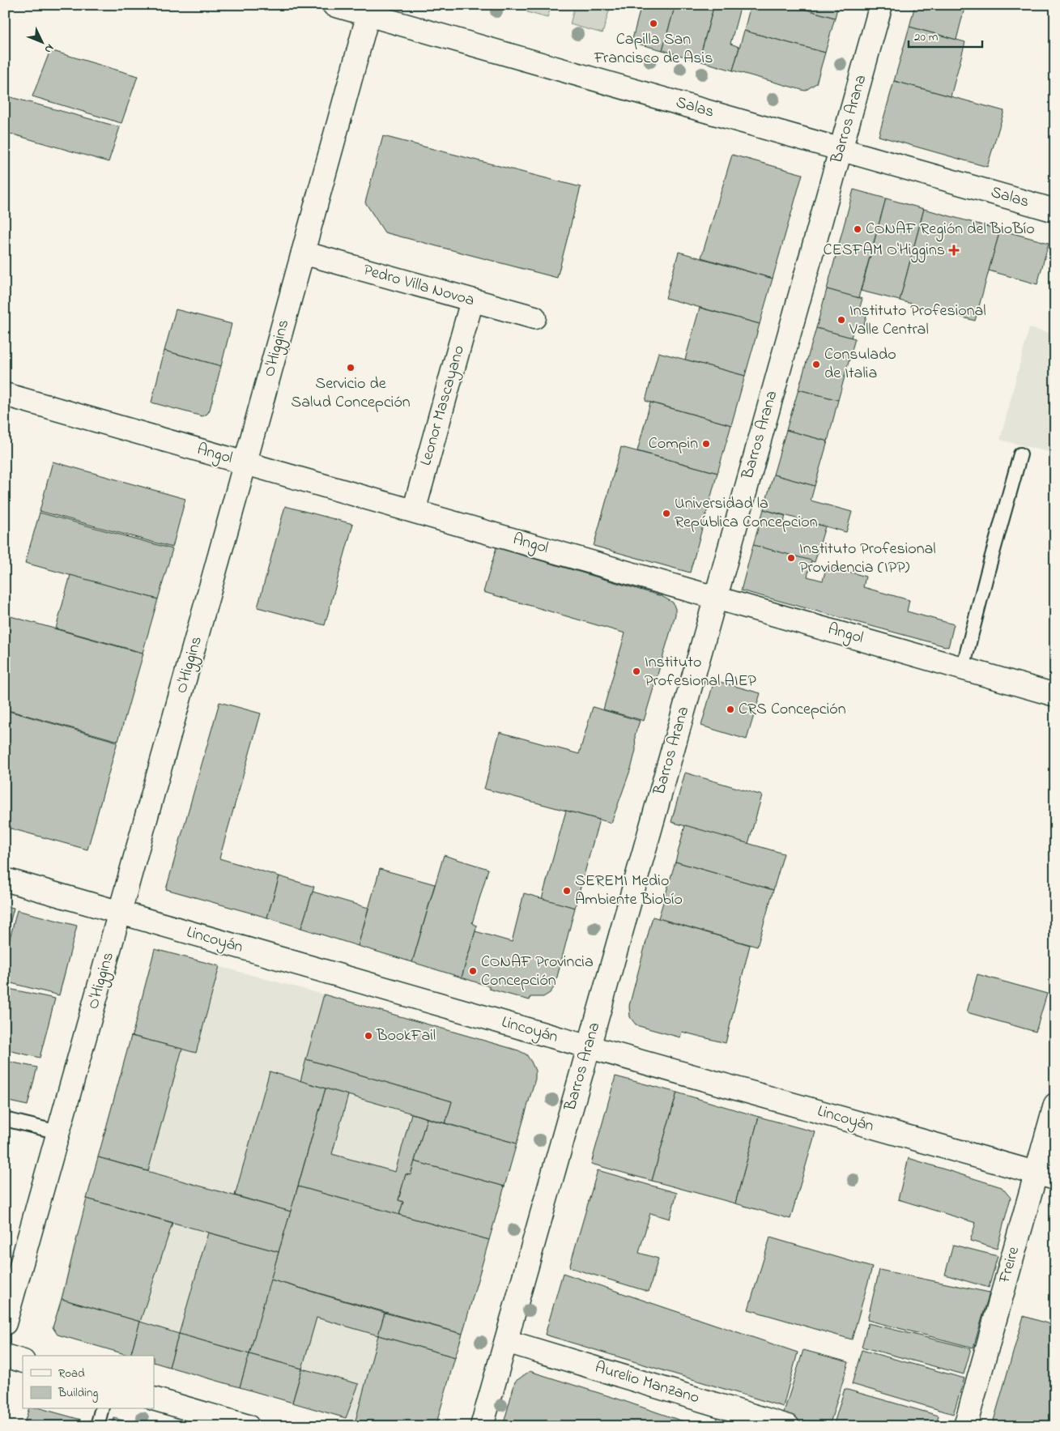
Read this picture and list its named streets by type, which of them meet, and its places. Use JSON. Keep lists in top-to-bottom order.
{
  "streets": {
    "street": [
      "Salas",
      "Barros Arana",
      "Pedro Villa Novoa",
      "O'Higgins",
      "Leonor Mascayano",
      "Angol",
      "Lincoyán",
      "Freire",
      "Aurelio Manzano"
    ]
  },
  "crossings": [
    ["Salas", "Barros Arana"],
    ["Salas", "O'Higgins"],
    ["Barros Arana", "Angol"],
    ["Barros Arana", "Lincoyán"],
    ["Barros Arana", "Aurelio Manzano"],
    ["Pedro Villa Novoa", "O'Higgins"],
    ["Pedro Villa Novoa", "Leonor Mascayano"],
    ["O'Higgins", "Angol"],
    ["O'Higgins", "Lincoyán"],
    ["Leonor Mascayano", "Angol"],
    ["Lincoyán", "Freire"]
  ],
  "places": {
    "other": [
      "Capilla San Francisco de Asis",
      "CONAF Región del BioBío",
      "Instituto Profesional Valle Central",
      "Consulado de Italia",
      "Servicio de Salud Concepción",
      "Compin",
      "Universidad la República Concepcion",
      "Instituto Profesional Providencia (IPP)",
      "Instituto Profesional AIEP",
      "CRS Concepción",
      "SEREMI Medio Ambiente Biobío",
      "CONAF Provincia Concepción",
      "BookFail"
    ],
    "health": ["CESFAM O'Higgins"]
  },
  "legend": ["Road", "Building"],
  "scale_bar": "20 m",
  "north": "bottom right"
}
